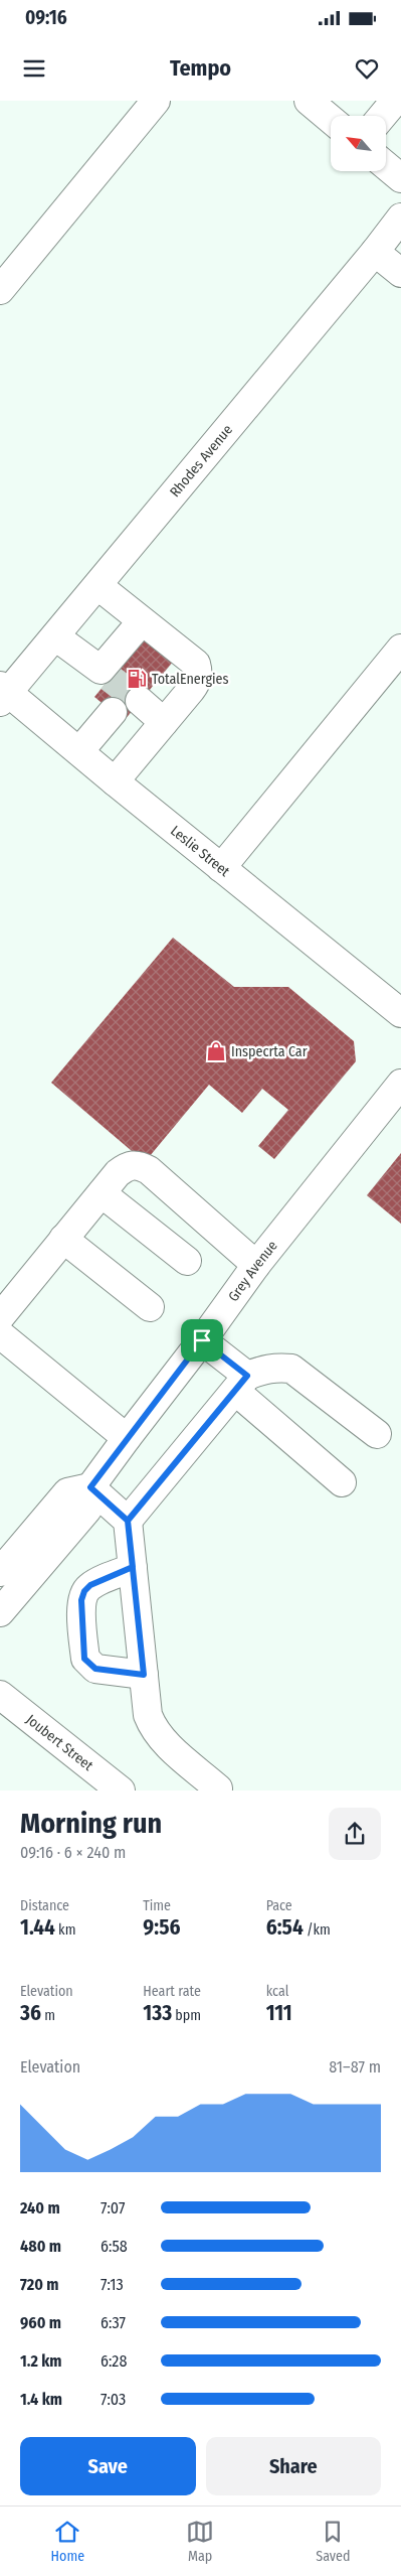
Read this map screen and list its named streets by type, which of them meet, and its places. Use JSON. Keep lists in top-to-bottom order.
{
  "streets": {
    "street": [
      "Rhodes Avenue",
      "Leslie Street",
      "Grey Avenue",
      "Joubert Street"
    ]
  },
  "crossings": [
    ["Rhodes Avenue", "Leslie Street"]
  ],
  "places": {
    "fuel station": ["TotalEnergies"],
    "shop": ["Inspecrta Car"]
  },
  "north": "top left",
  "page": {
    "status": "09:16",
    "header": "Tempo",
    "heading": ["Morning run", "09:16 · 6 × 240 m"],
    "stats": [
      ["Distance", "1.44 km"],
      ["Time", "9:56"],
      ["Pace", "6:54 /km"],
      ["Elevation", "36 m"],
      ["Heart rate", "133 bpm"],
      ["kcal", "111"]
    ],
    "chart": ["Elevation", "81–87 m"],
    "list": [
      {
        "name": "240 m",
        "note": "7:07"
      },
      {
        "name": "480 m",
        "note": "6:58"
      },
      {
        "name": "720 m",
        "note": "7:13"
      },
      {
        "name": "960 m",
        "note": "6:37"
      },
      {
        "name": "1.2 km",
        "note": "6:28"
      },
      {
        "name": "1.4 km",
        "note": "7:03"
      }
    ],
    "buttons": ["Save", "Share"],
    "tabs": ["Home", "Map", "Saved"]
  }
}
